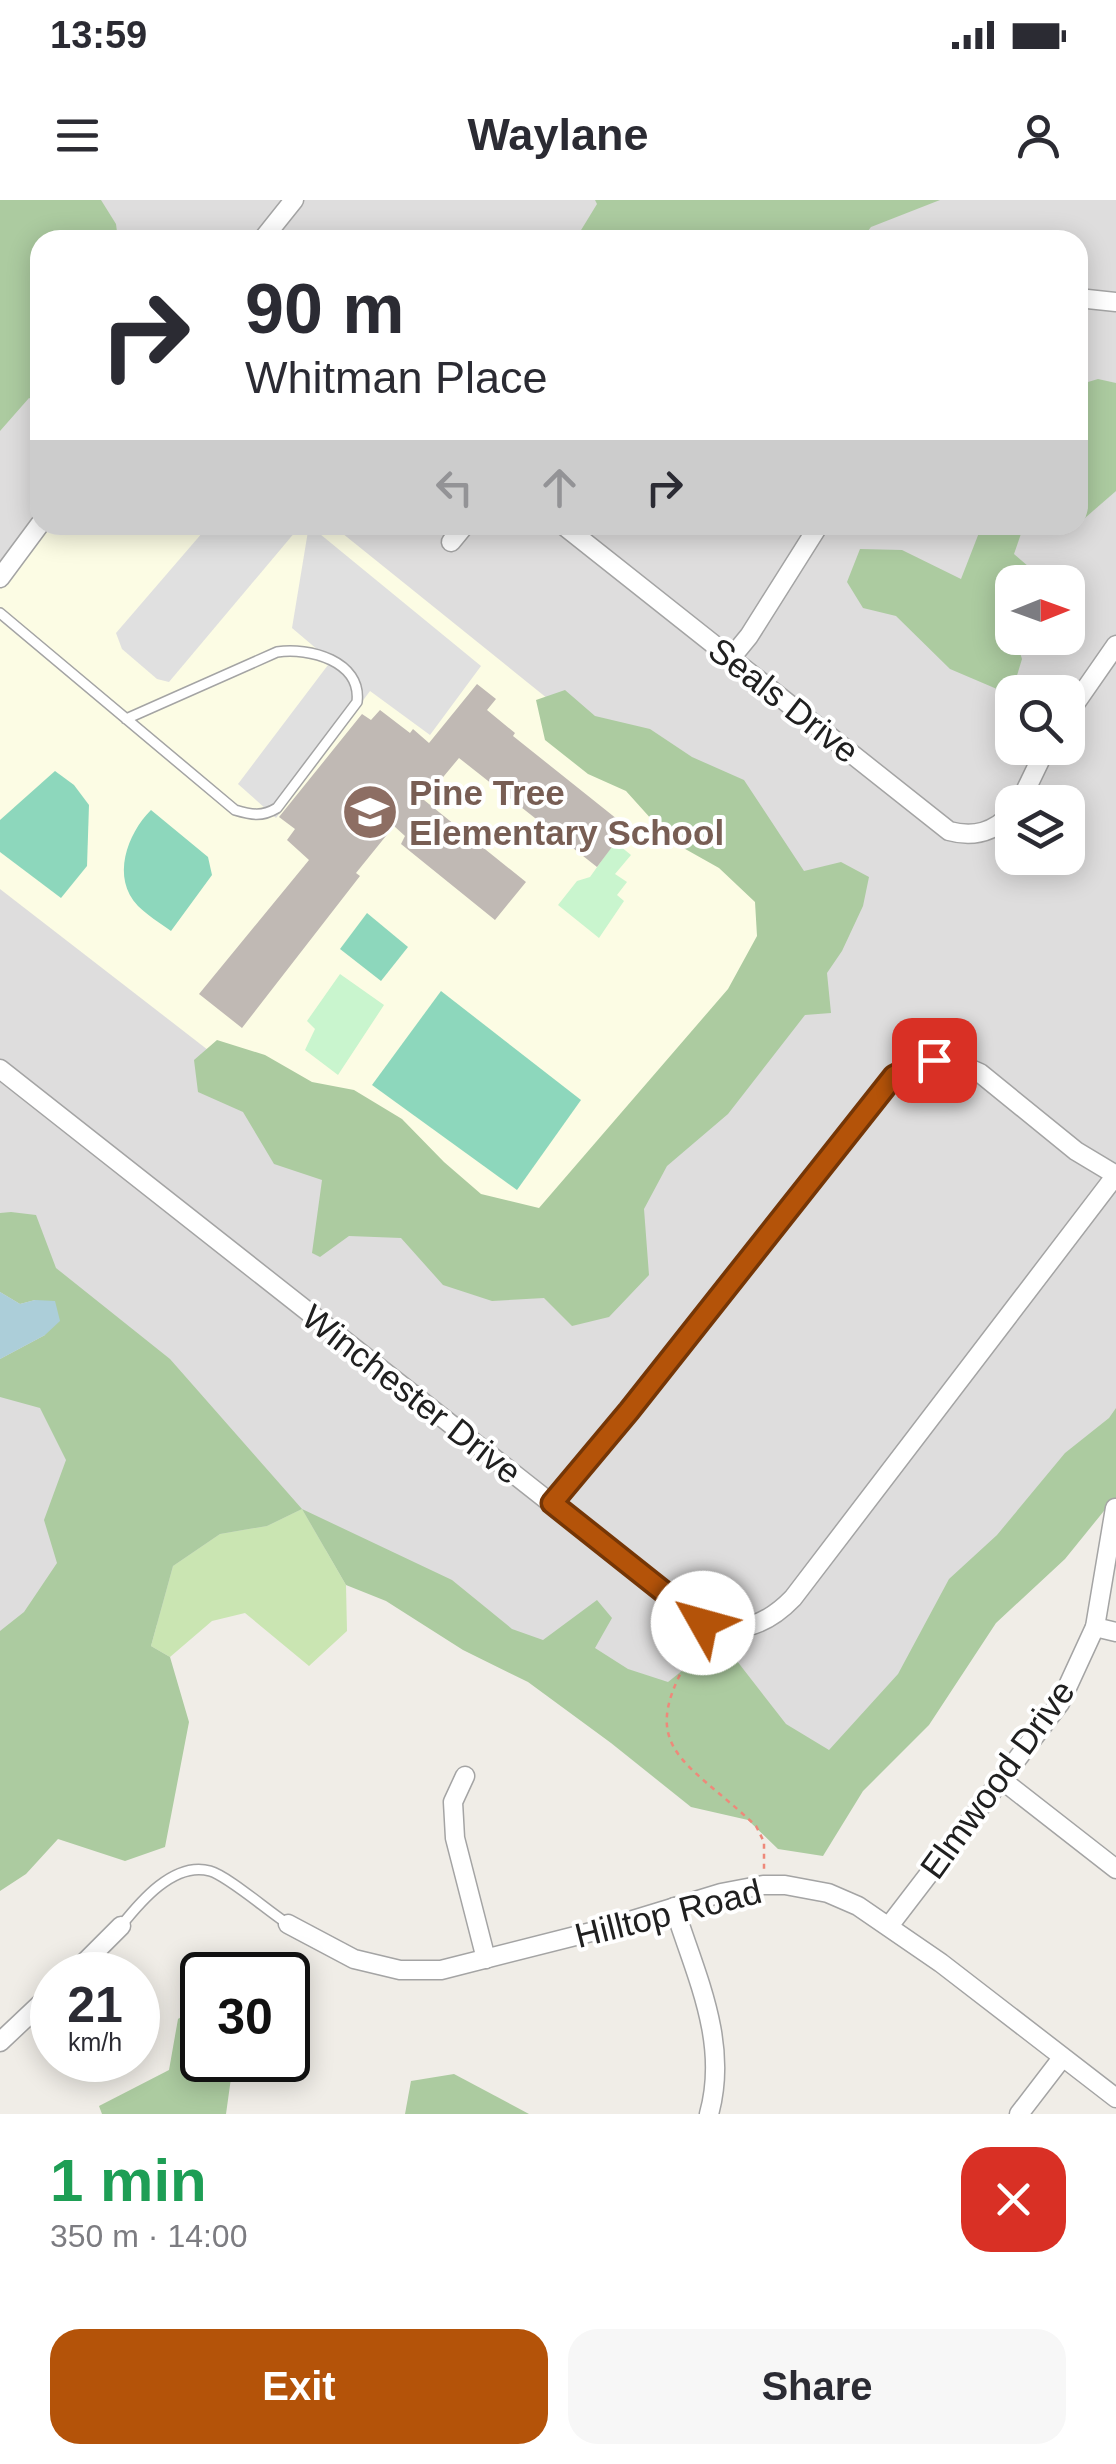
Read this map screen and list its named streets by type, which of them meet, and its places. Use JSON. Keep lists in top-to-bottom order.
{
  "streets": {
    "street": [
      "Seals Drive",
      "Winchester Drive",
      "Elmwood Drive",
      "Hilltop Road"
    ]
  },
  "crossings": [
    ["Elmwood Drive", "Hilltop Road"]
  ],
  "places": {
    "school or university": ["Pine Tree Elementary School"]
  },
  "north": "right",
  "page": {
    "status": "13:59",
    "header": "Waylane",
    "turn": ["90 m", "Whitman Place"],
    "speed": "21 km/h",
    "limit": "30",
    "heading": ["1 min", "350 m · 14:00"],
    "buttons": ["Exit", "Share"]
  }
}
